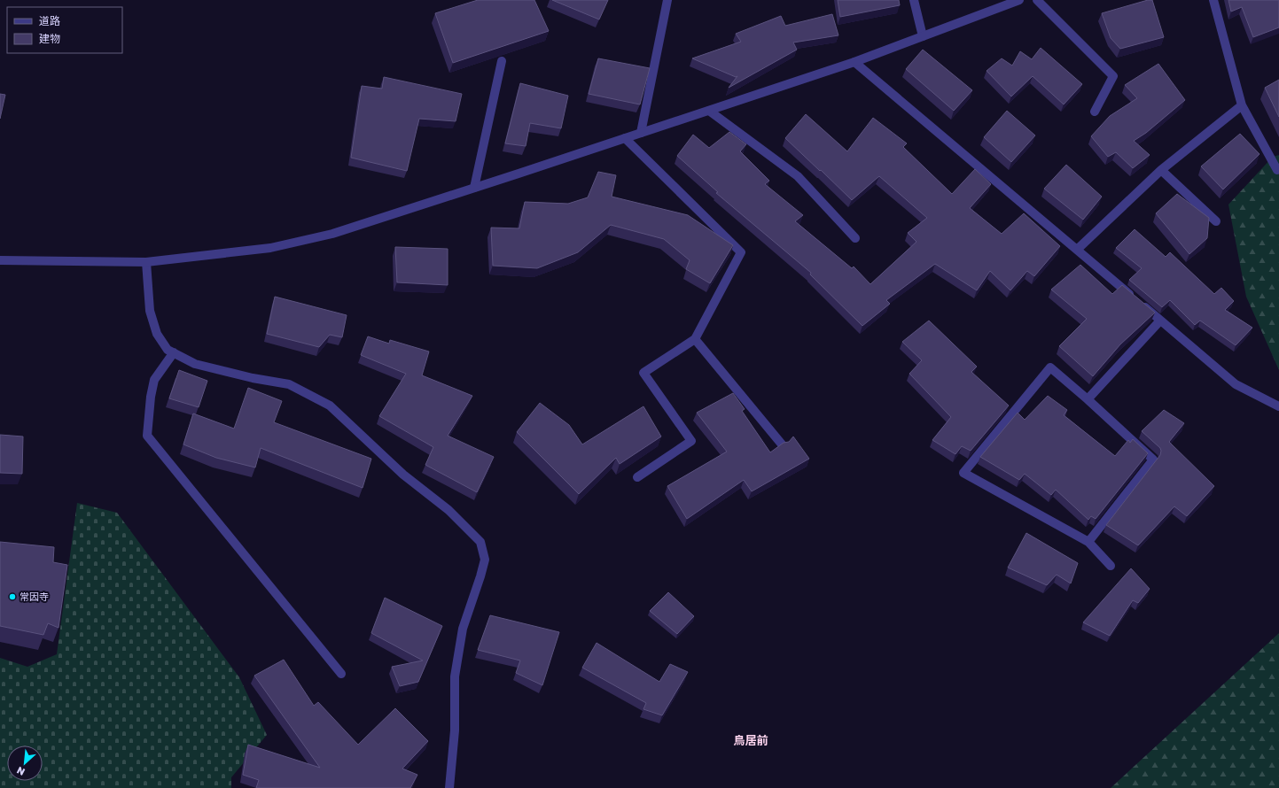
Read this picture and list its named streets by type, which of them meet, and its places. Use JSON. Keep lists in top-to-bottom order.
{
  "districts": ["鳥居前"],
  "places": ["常因寺"],
  "legend": ["道路", "建物"],
  "north": "bottom left"
}
